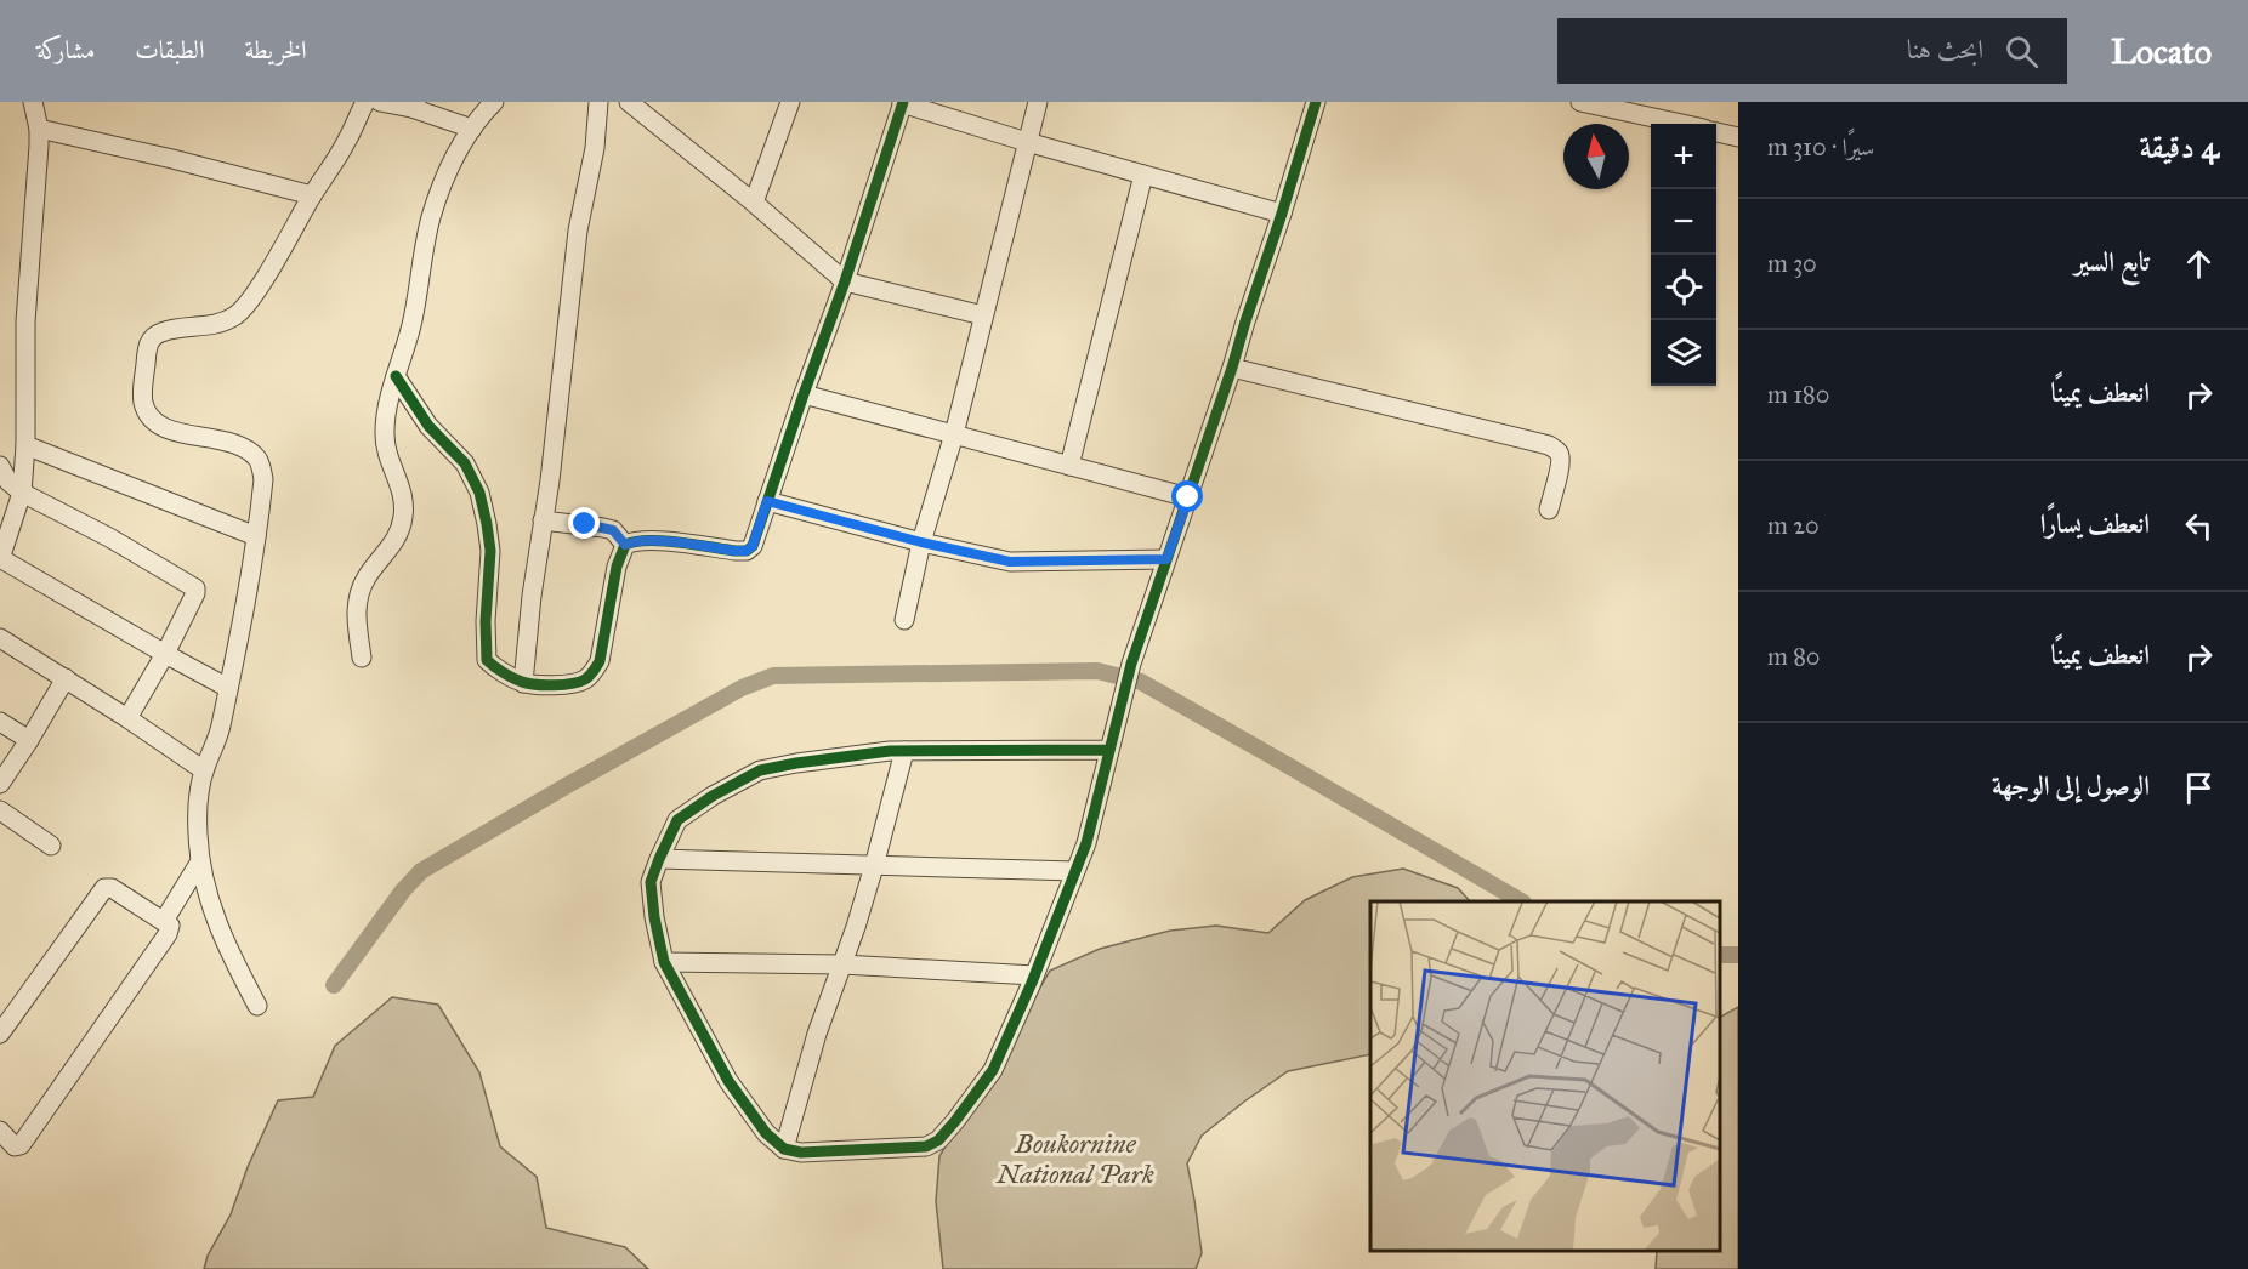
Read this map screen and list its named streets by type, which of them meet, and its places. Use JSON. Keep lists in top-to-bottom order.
{
  "parks": ["Boukornine National Park"],
  "north": "top",
  "page": {
    "header": "Locato",
    "search": "ابحث هنا",
    "nav": ["الخريطة", "الطبقات", "مشاركة"],
    "heading": ["4 دقيقة", "سيرًا · 310 m"],
    "map_buttons": ["+", "−"],
    "list": [
      ["تابع السير", "30 m"],
      ["انعطف يمينًا", "180 m"],
      ["انعطف يسارًا", "20 m"],
      ["انعطف يمينًا", "80 m"],
      "الوصول إلى الوجهة"
    ]
  }
}
